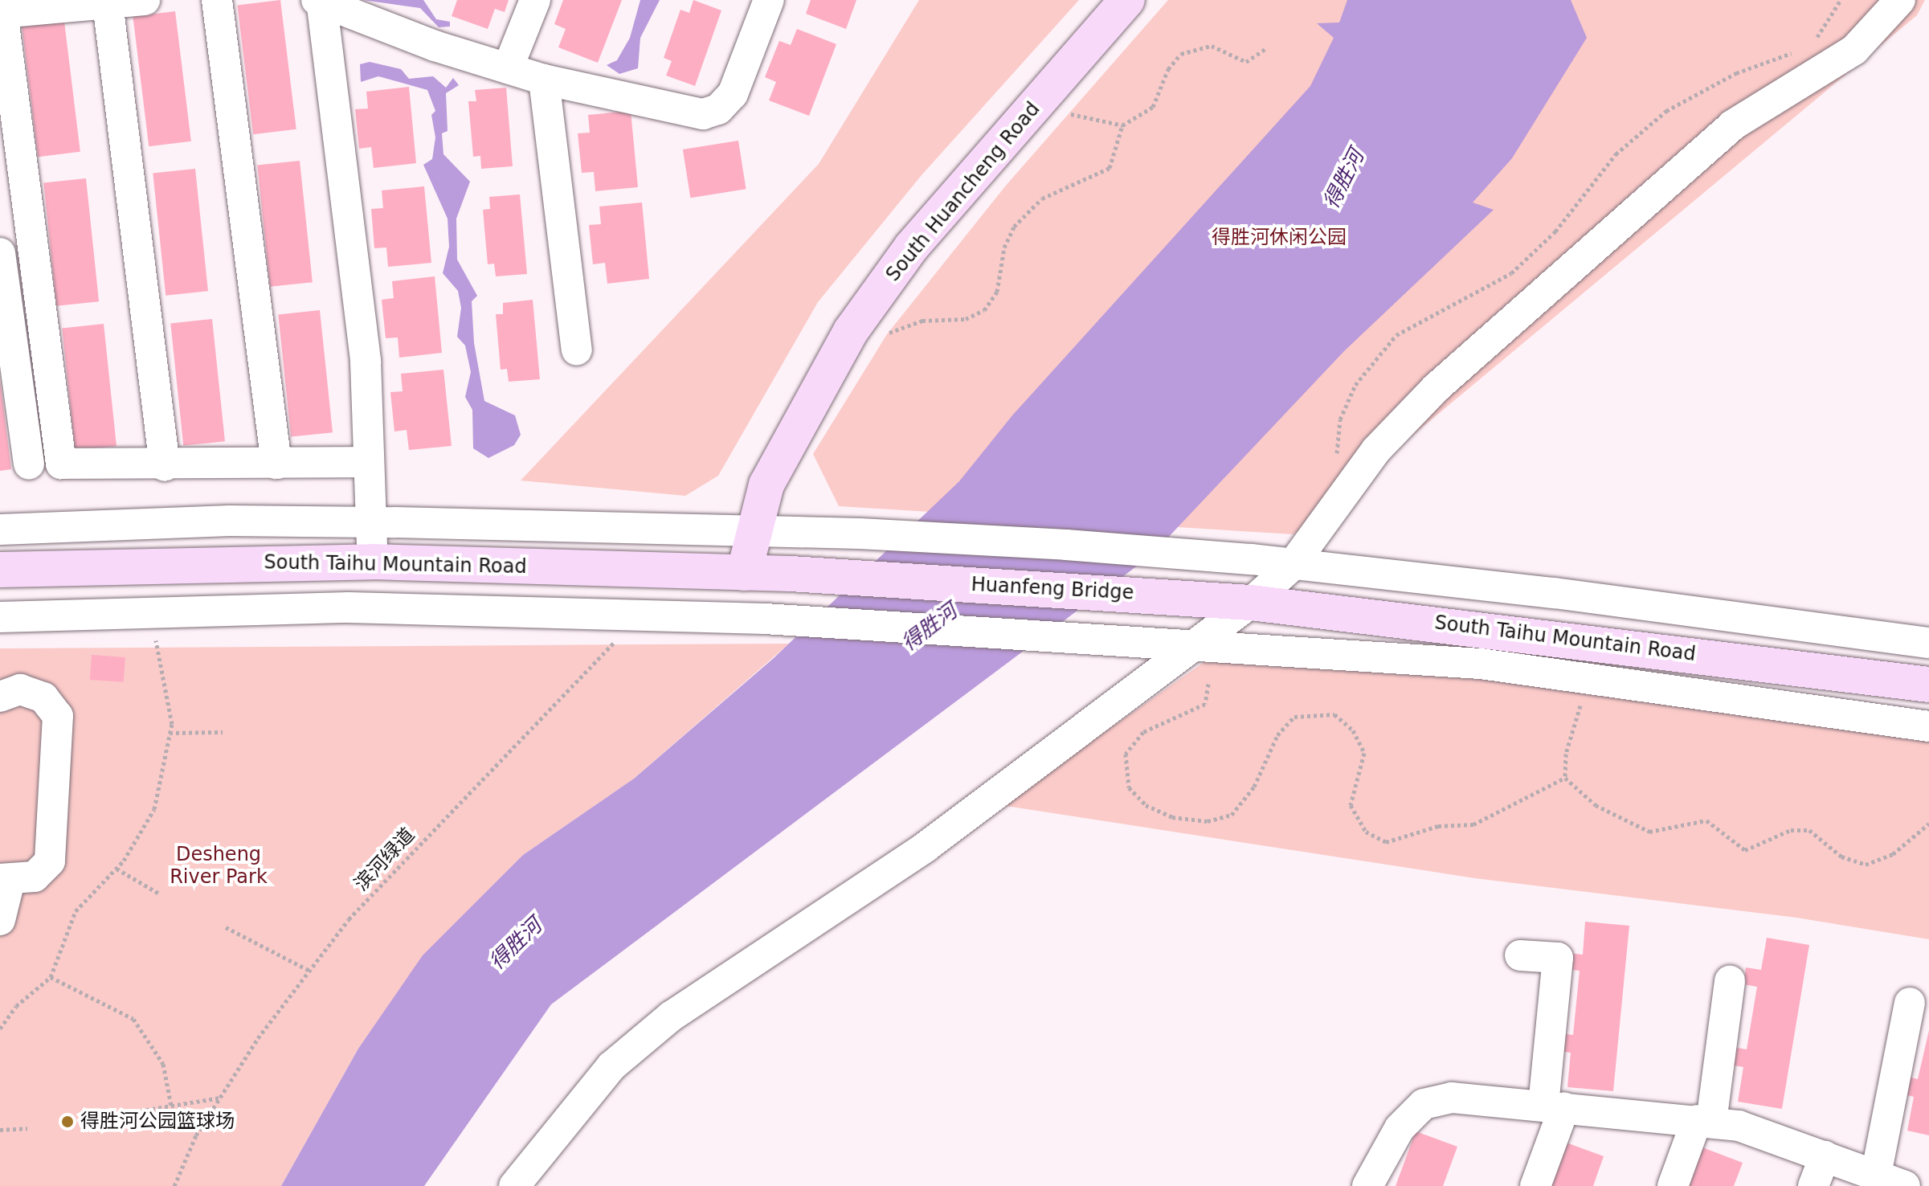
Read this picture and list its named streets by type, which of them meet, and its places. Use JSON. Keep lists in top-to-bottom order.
{
  "streets": {
    "main road": ["South Huancheng Road", "South Taihu Mountain Road", "Huanfeng Bridge"],
    "path": ["滨河绿道"]
  },
  "crossings": [
    ["South Huancheng Road", "South Taihu Mountain Road"],
    ["South Taihu Mountain Road", "Huanfeng Bridge"]
  ],
  "water": ["得胜河"],
  "parks": ["得胜河休闲公园", "Desheng River Park"],
  "places": ["得胜河公园篮球场"]
}
